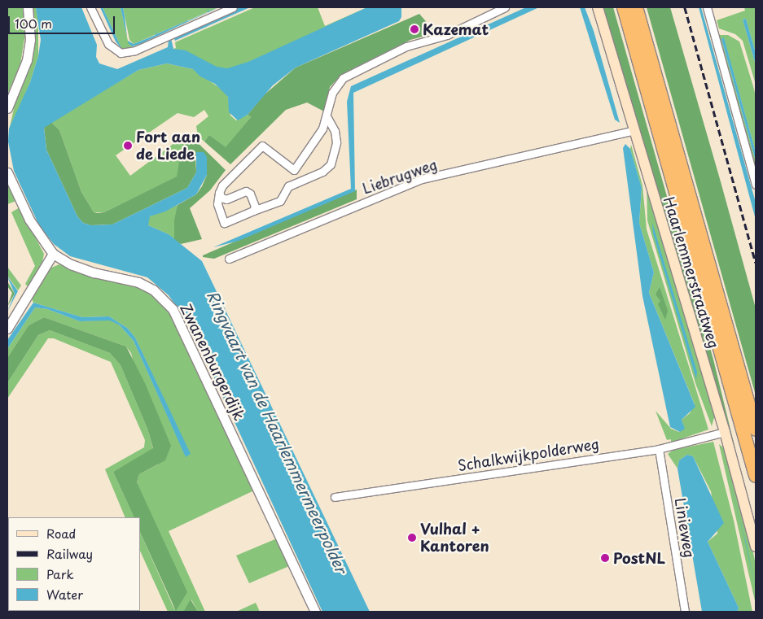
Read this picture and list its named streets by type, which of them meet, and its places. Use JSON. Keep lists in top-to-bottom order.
{
  "streets": {
    "main road": ["Haarlemmerstraatweg"],
    "street": [
      "Liebrugweg",
      "Zwanenburgerdijk",
      "Schalkwijkpolderweg",
      "Linieweg"
    ]
  },
  "crossings": [
    ["Liebrugweg", "Haarlemmerstraatweg"],
    ["Haarlemmerstraatweg", "Schalkwijkpolderweg"],
    ["Schalkwijkpolderweg", "Linieweg"]
  ],
  "water": ["Ringvaart van de Haarlemmermeerpolder"],
  "places": [
    "Kazemat",
    "Fort aan de Liede",
    "Vulhal + Kantoren",
    "PostNL"
  ],
  "legend": [
    "Road",
    "Railway",
    "Park",
    "Water"
  ],
  "scale_bar": "100 m"
}
